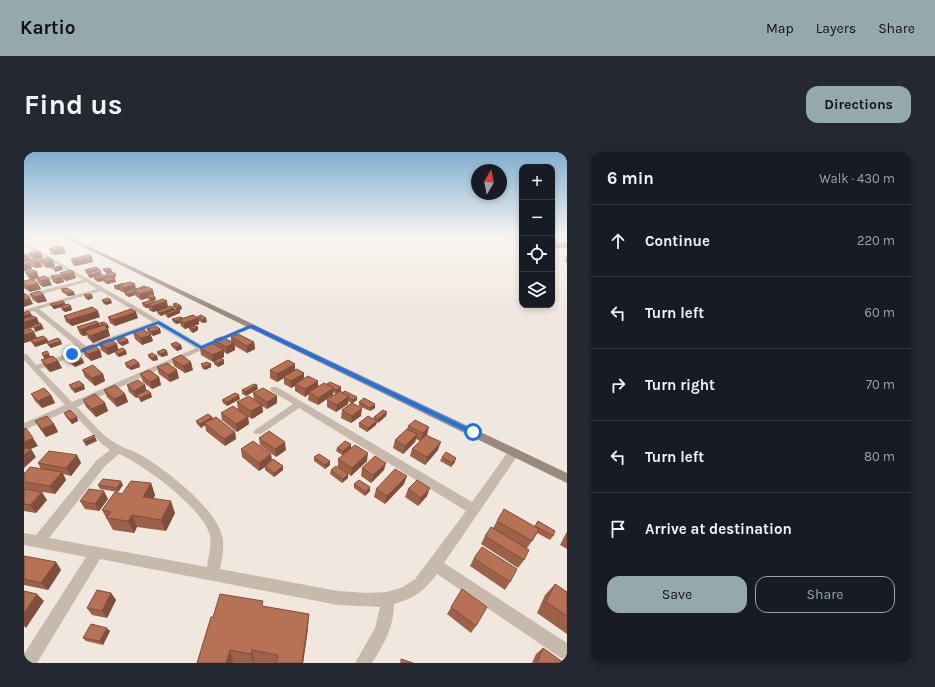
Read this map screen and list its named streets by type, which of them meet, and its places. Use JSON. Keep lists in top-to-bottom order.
{
  "north": "top",
  "page": {
    "header": "Kartio",
    "nav": ["Map", "Layers", "Share"],
    "buttons": [
      "Directions",
      ["Save", "Share"]
    ],
    "title": "Find us",
    "heading": ["6 min", "Walk · 430 m"],
    "map_buttons": ["+", "−"],
    "list": [
      ["Continue", "220 m"],
      ["Turn left", "60 m"],
      ["Turn right", "70 m"],
      ["Turn left", "80 m"],
      "Arrive at destination"
    ]
  }
}
